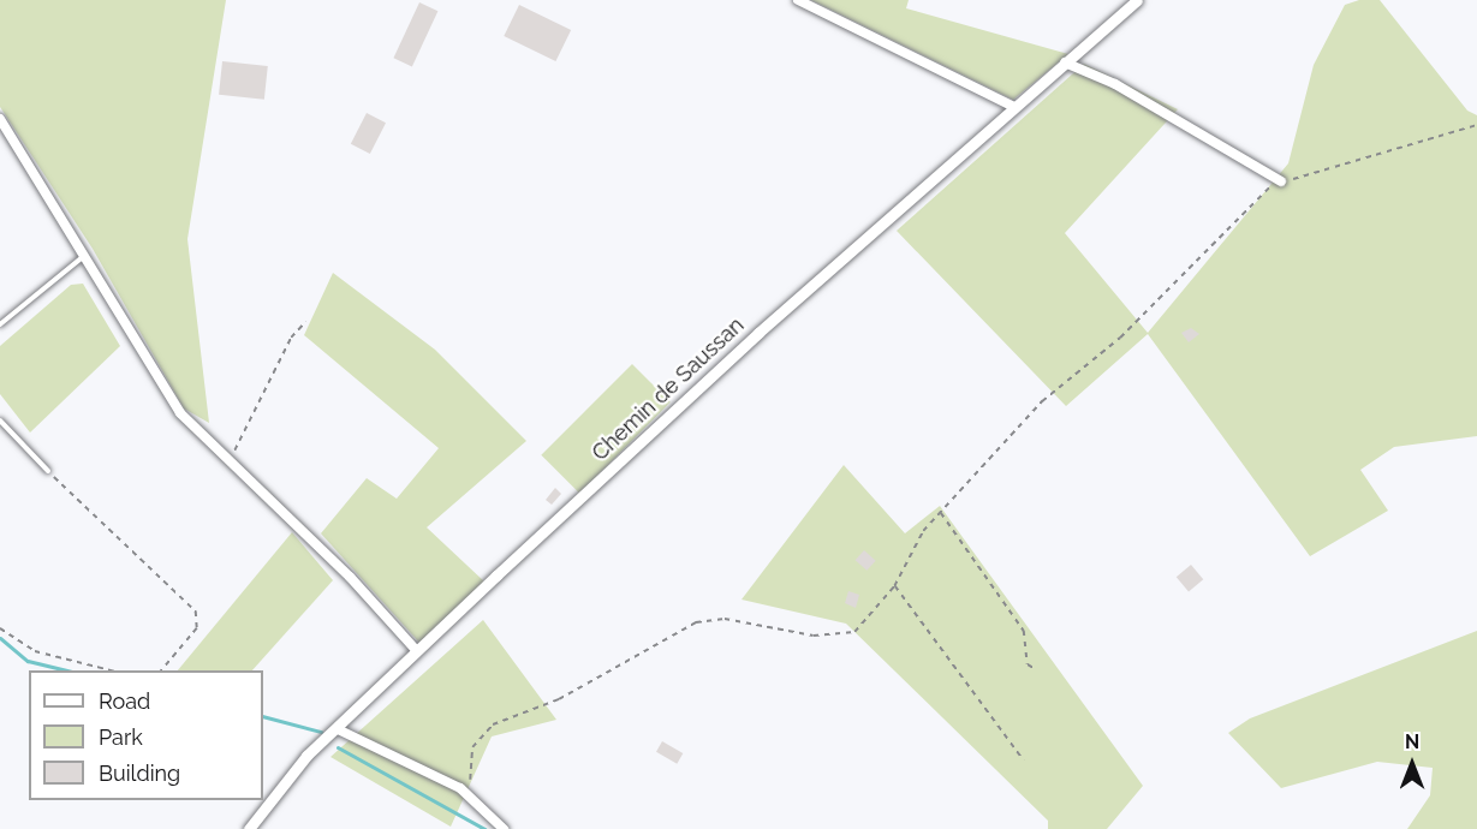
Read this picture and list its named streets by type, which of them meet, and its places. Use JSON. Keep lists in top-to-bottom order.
{
  "streets": {
    "street": ["Chemin de Saussan"]
  },
  "legend": ["Road", "Park", "Building"],
  "north": "top"
}
